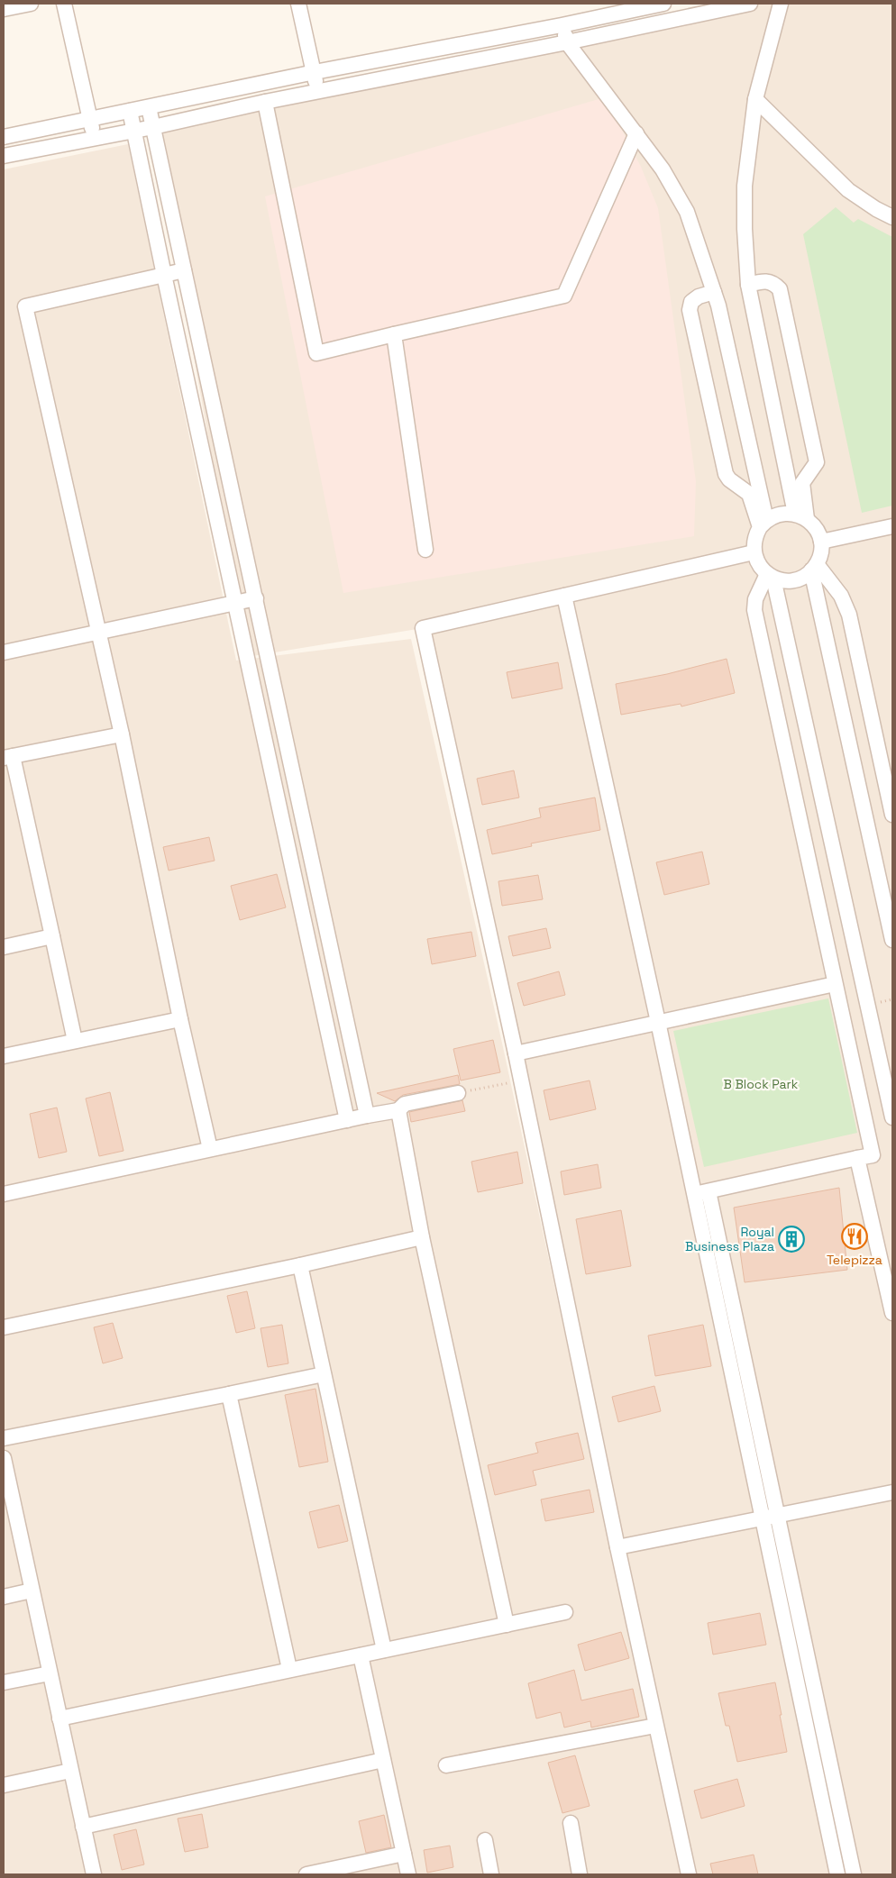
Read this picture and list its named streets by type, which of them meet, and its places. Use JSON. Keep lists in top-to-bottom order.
{
  "parks": ["B Block Park"],
  "places": {
    "restaurant": ["Telepizza"],
    "building": ["Royal Business Plaza"]
  }
}
